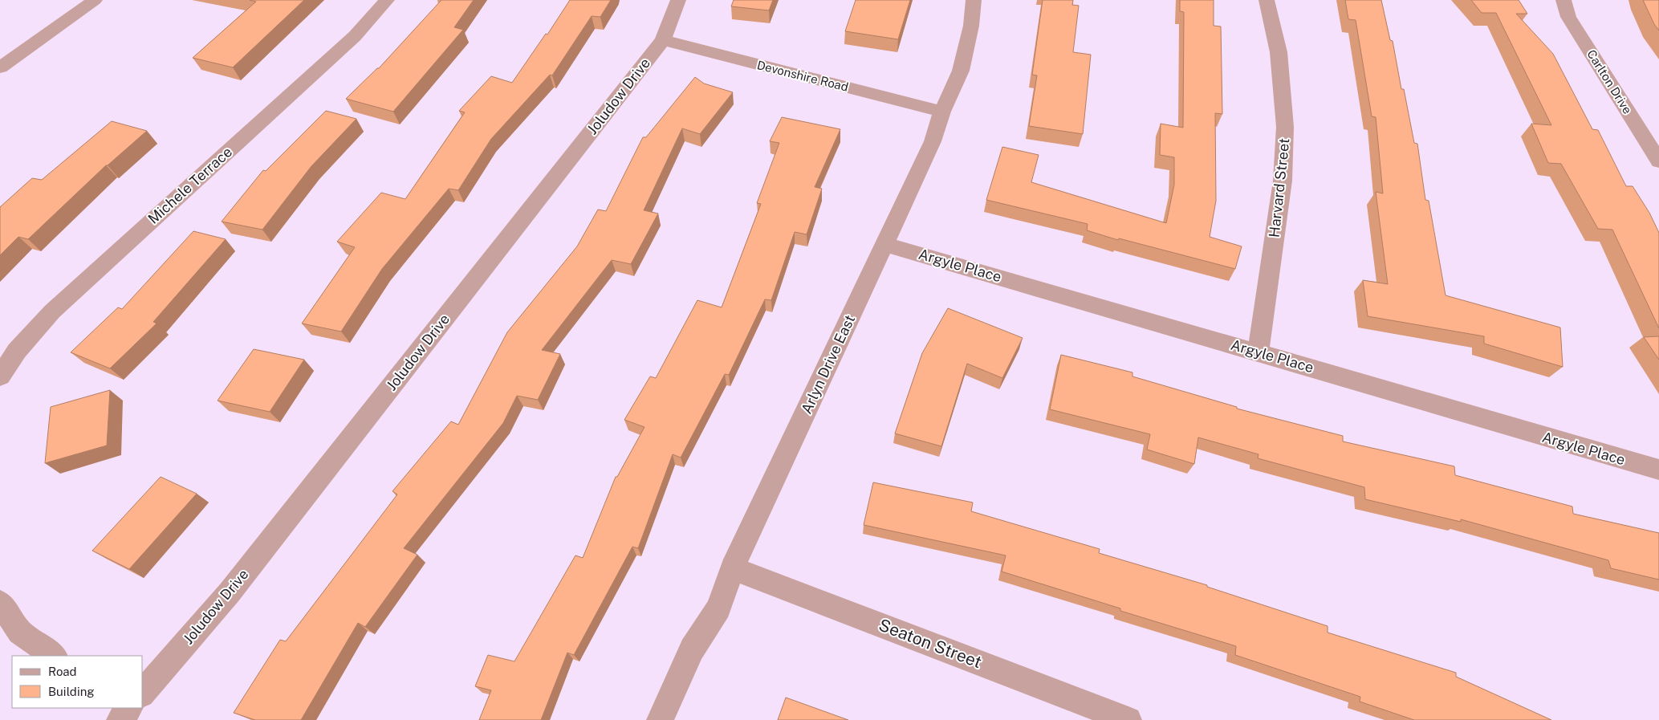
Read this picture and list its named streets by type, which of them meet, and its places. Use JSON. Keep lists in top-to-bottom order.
{
  "streets": {
    "street": [
      "Devonshire Road",
      "Carlton Drive",
      "Joludow Drive",
      "Michele Terrace",
      "Harvard Street",
      "Argyle Place",
      "Arlyn Drive East",
      "Seaton Street"
    ]
  },
  "crossings": [
    ["Devonshire Road", "Joludow Drive"],
    ["Devonshire Road", "Arlyn Drive East"],
    ["Harvard Street", "Argyle Place"],
    ["Argyle Place", "Arlyn Drive East"],
    ["Arlyn Drive East", "Seaton Street"]
  ],
  "legend": ["Road", "Building"]
}
